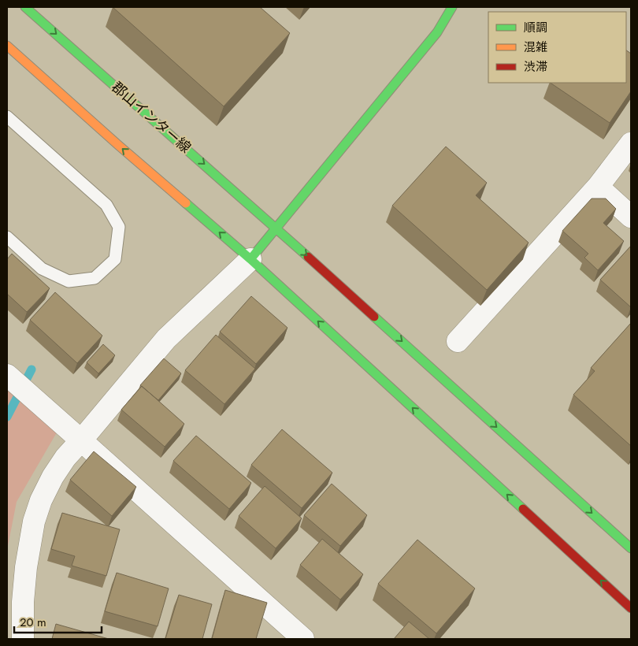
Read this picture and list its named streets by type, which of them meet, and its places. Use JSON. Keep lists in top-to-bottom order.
{
  "streets": {
    "street": ["郡山インター線"]
  },
  "legend": ["順調", "混雑", "渋滞"],
  "scale_bar": "20 m"
}
